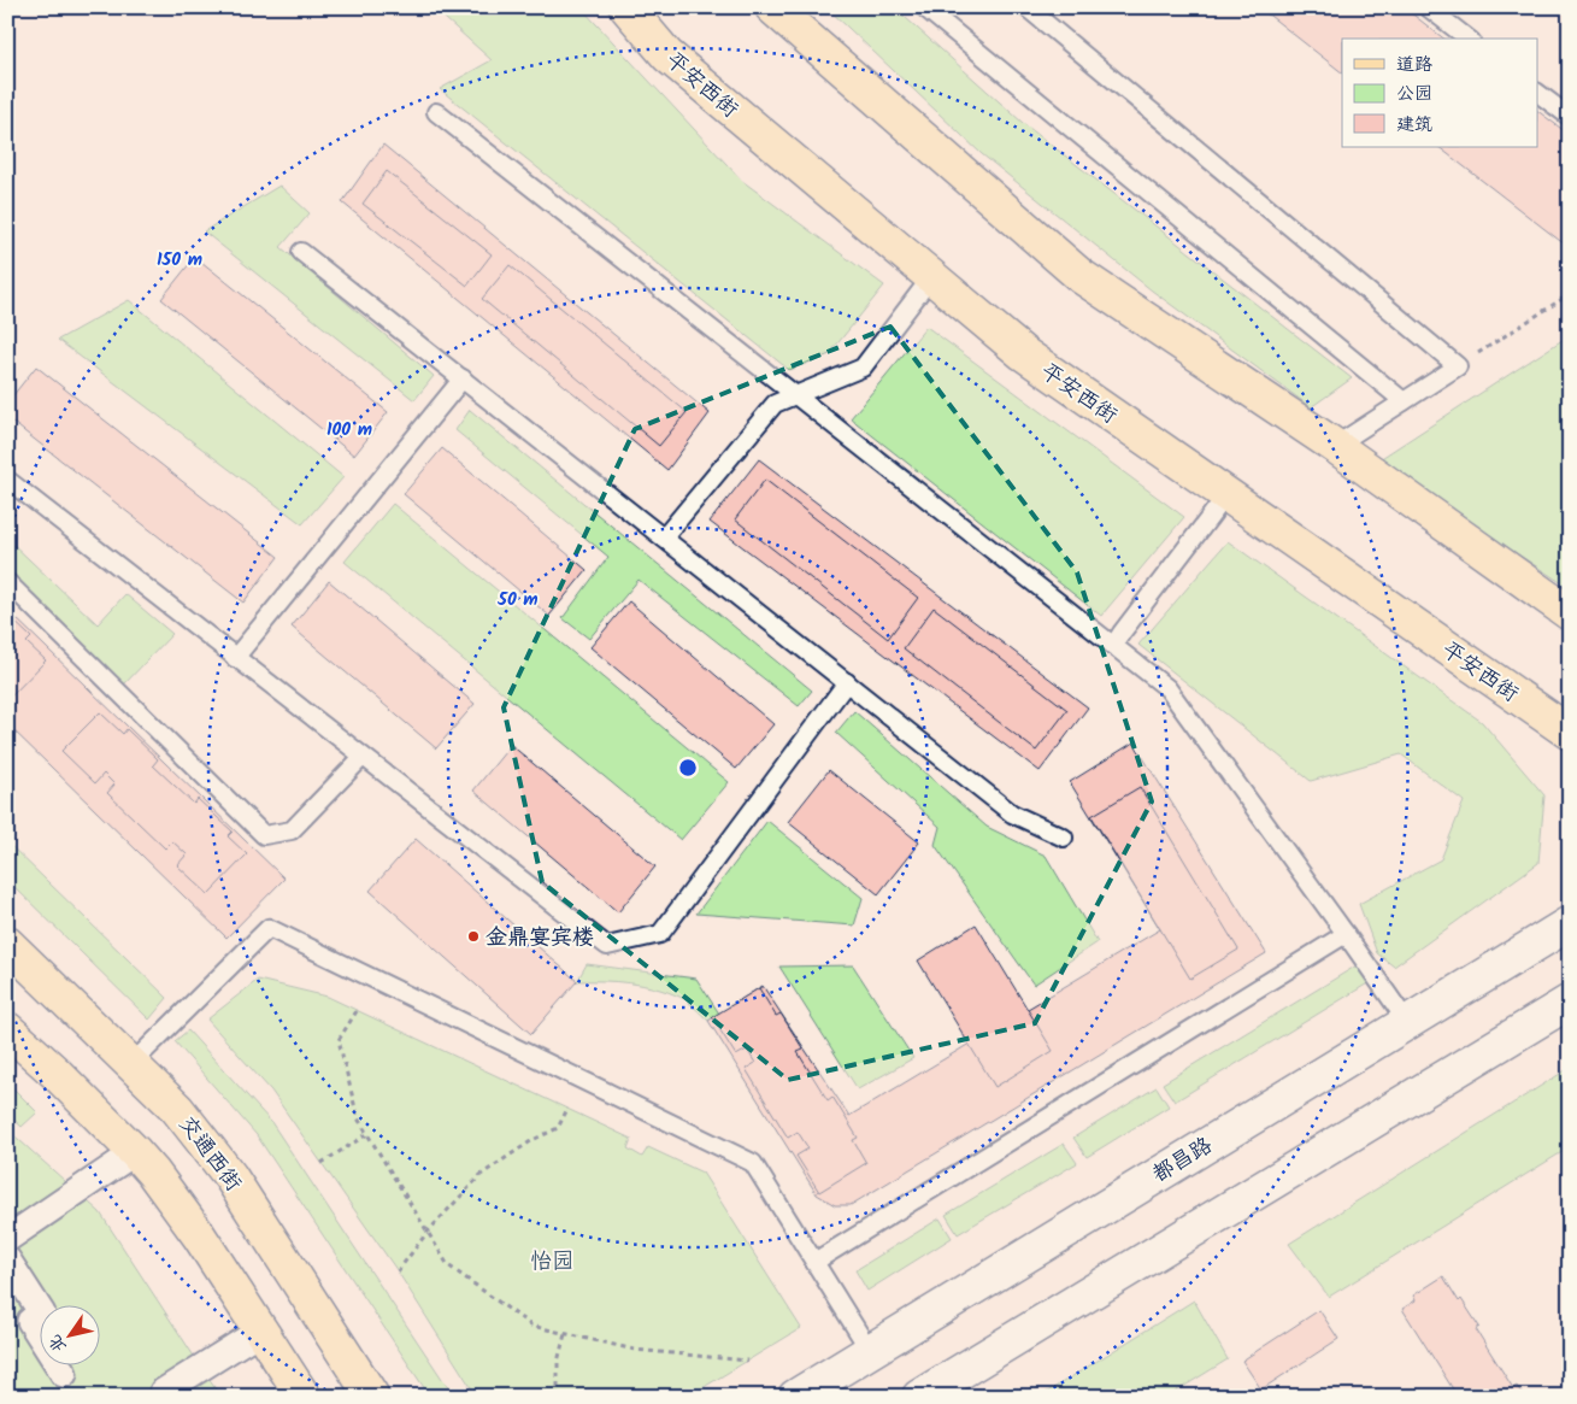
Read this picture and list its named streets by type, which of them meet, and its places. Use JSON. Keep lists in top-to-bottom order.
{
  "streets": {
    "main road": ["平安西街", "交通西街", "都昌路"]
  },
  "parks": ["怡园"],
  "places": ["金鼎宴宾楼"],
  "legend": ["道路", "公园", "建筑"],
  "north": "bottom left",
  "rings": ["150 m", "100 m", "50 m"]
}
